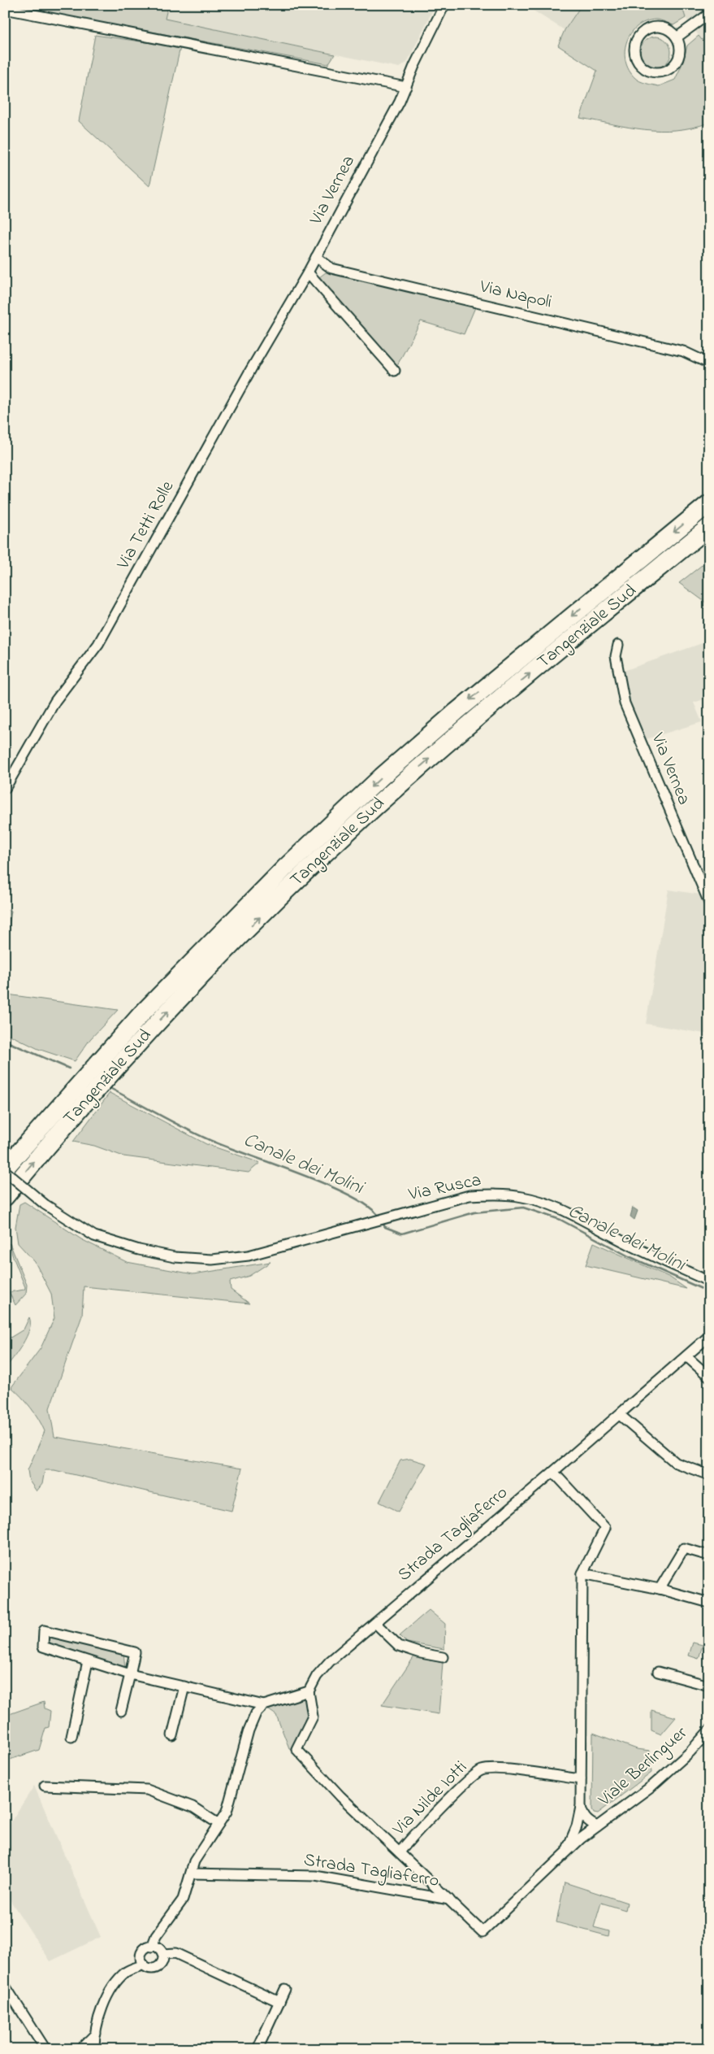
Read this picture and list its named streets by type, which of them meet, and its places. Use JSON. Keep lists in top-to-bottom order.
{
  "streets": {
    "highway": ["Tangenziale Sud"],
    "street": [
      "Via Vernea",
      "Via Napoli",
      "Via Tetti Rolle",
      "Via Rusca",
      "Strada Tagliaferro",
      "Viale Berlinguer",
      "Via Nilde Iotti"
    ]
  },
  "crossings": [
    ["Via Vernea", "Via Napoli"],
    ["Via Vernea", "Via Tetti Rolle"],
    ["Tangenziale Sud", "Via Rusca"],
    ["Strada Tagliaferro", "Via Nilde Iotti"]
  ],
  "water": ["Canale dei Molini"]
}
